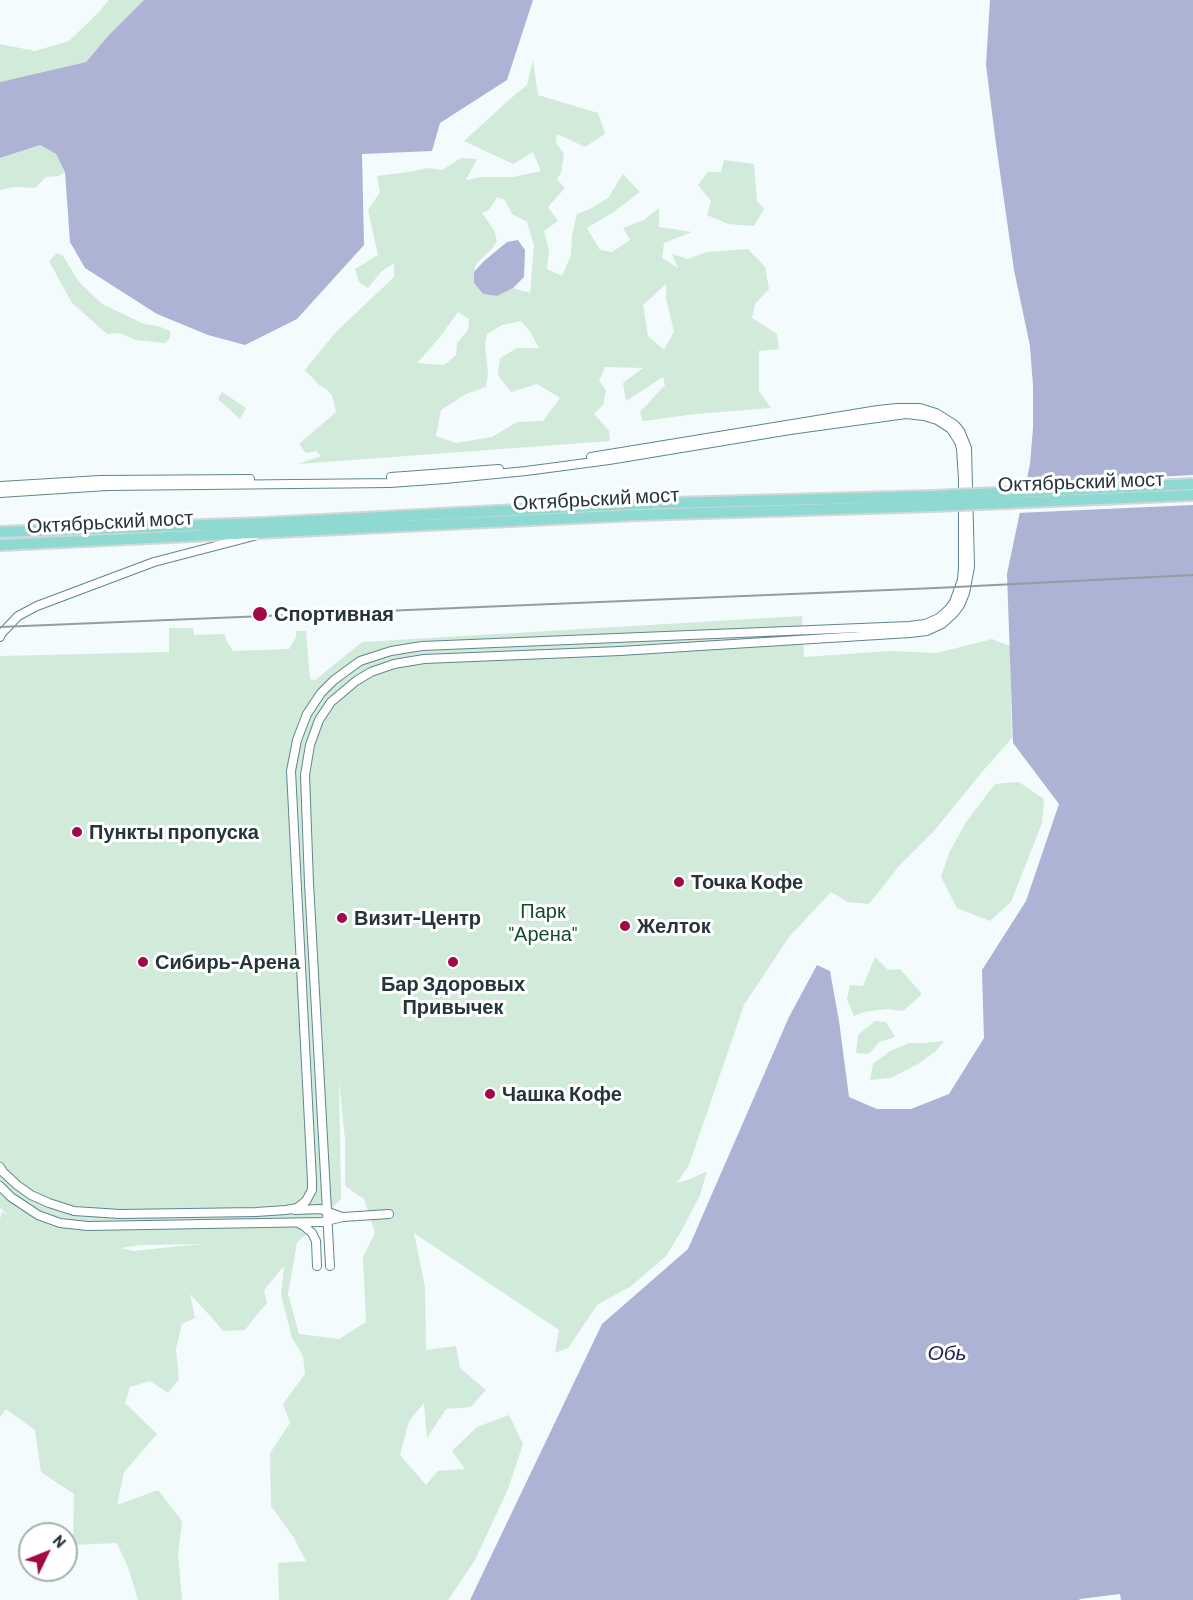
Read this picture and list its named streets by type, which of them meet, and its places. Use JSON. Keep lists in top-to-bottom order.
{
  "streets": {
    "main road": ["Октябрьский мост"]
  },
  "water": ["Обь"],
  "parks": ["Парк \"Арена\""],
  "places": [
    "Спортивная",
    "Пункты пропуска",
    "Точка Кофе",
    "Визит-Центр",
    "Желток",
    "Сибирь-Арена",
    "Бар Здоровых Привычек",
    "Чашка Кофе"
  ],
  "north": "top right"
}
